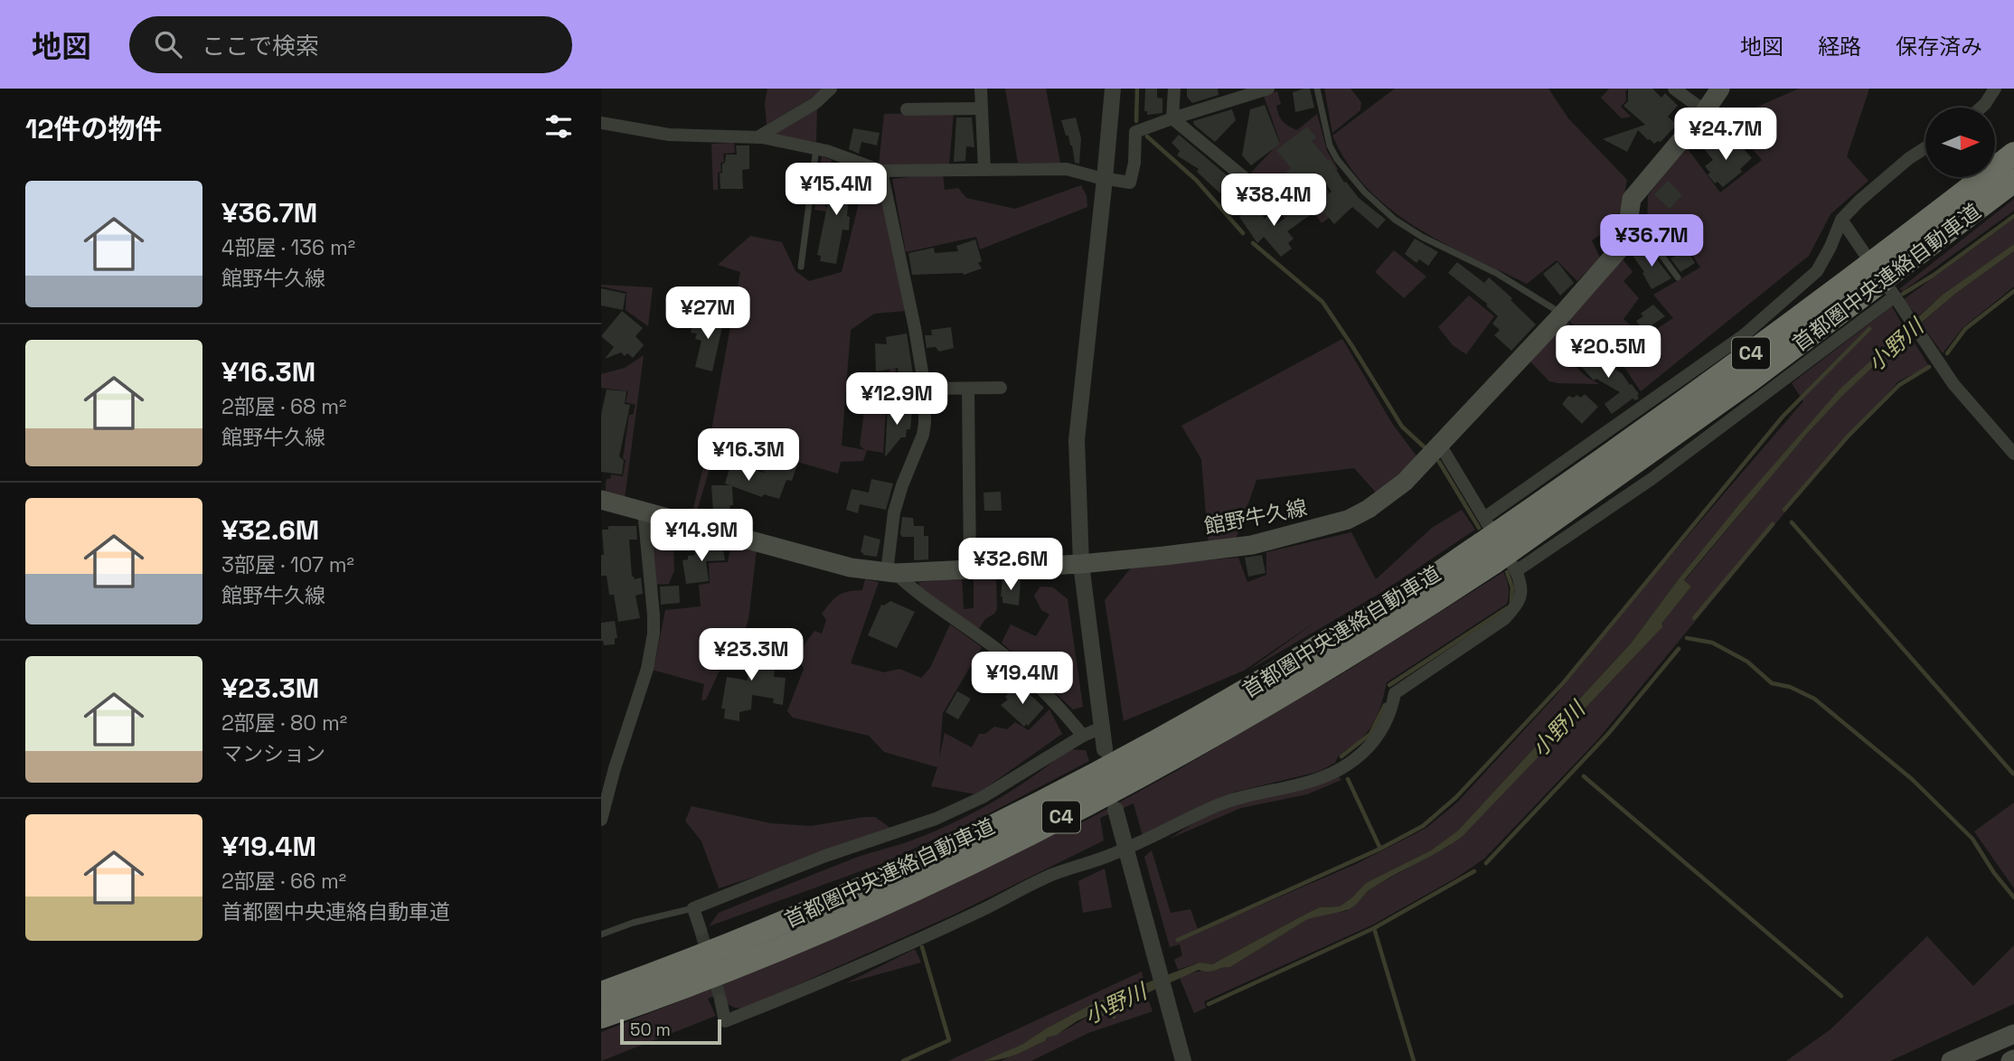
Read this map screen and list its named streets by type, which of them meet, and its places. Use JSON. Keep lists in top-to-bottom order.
{
  "streets": {
    "highway": ["首都圏中央連絡自動車道", "C4"],
    "main road": ["館野牛久線"]
  },
  "water": ["小野川"],
  "scale_bar": "50 m",
  "north": "right",
  "page": {
    "header": "地図",
    "search": "ここで検索",
    "nav": ["地図", "経路", "保存済み"],
    "heading": "12件の物件",
    "price": [
      "¥24.7M",
      "¥15.4M",
      "¥38.4M",
      "¥36.7M",
      "¥27M",
      "¥20.5M",
      "¥12.9M",
      "¥16.3M",
      "¥14.9M",
      "¥32.6M",
      "¥23.3M",
      "¥19.4M"
    ],
    "list": [
      {
        "name": "¥36.7M",
        "note": "4部屋 · 136 m² · 館野牛久線"
      },
      {
        "name": "¥16.3M",
        "note": "2部屋 · 68 m² · 館野牛久線"
      },
      {
        "name": "¥32.6M",
        "note": "3部屋 · 107 m² · 館野牛久線"
      },
      {
        "name": "¥23.3M",
        "note": "2部屋 · 80 m² · マンション"
      },
      {
        "name": "¥19.4M",
        "note": "2部屋 · 66 m² · 首都圏中央連絡自動車道"
      }
    ],
    "scale": "50 m"
  }
}
